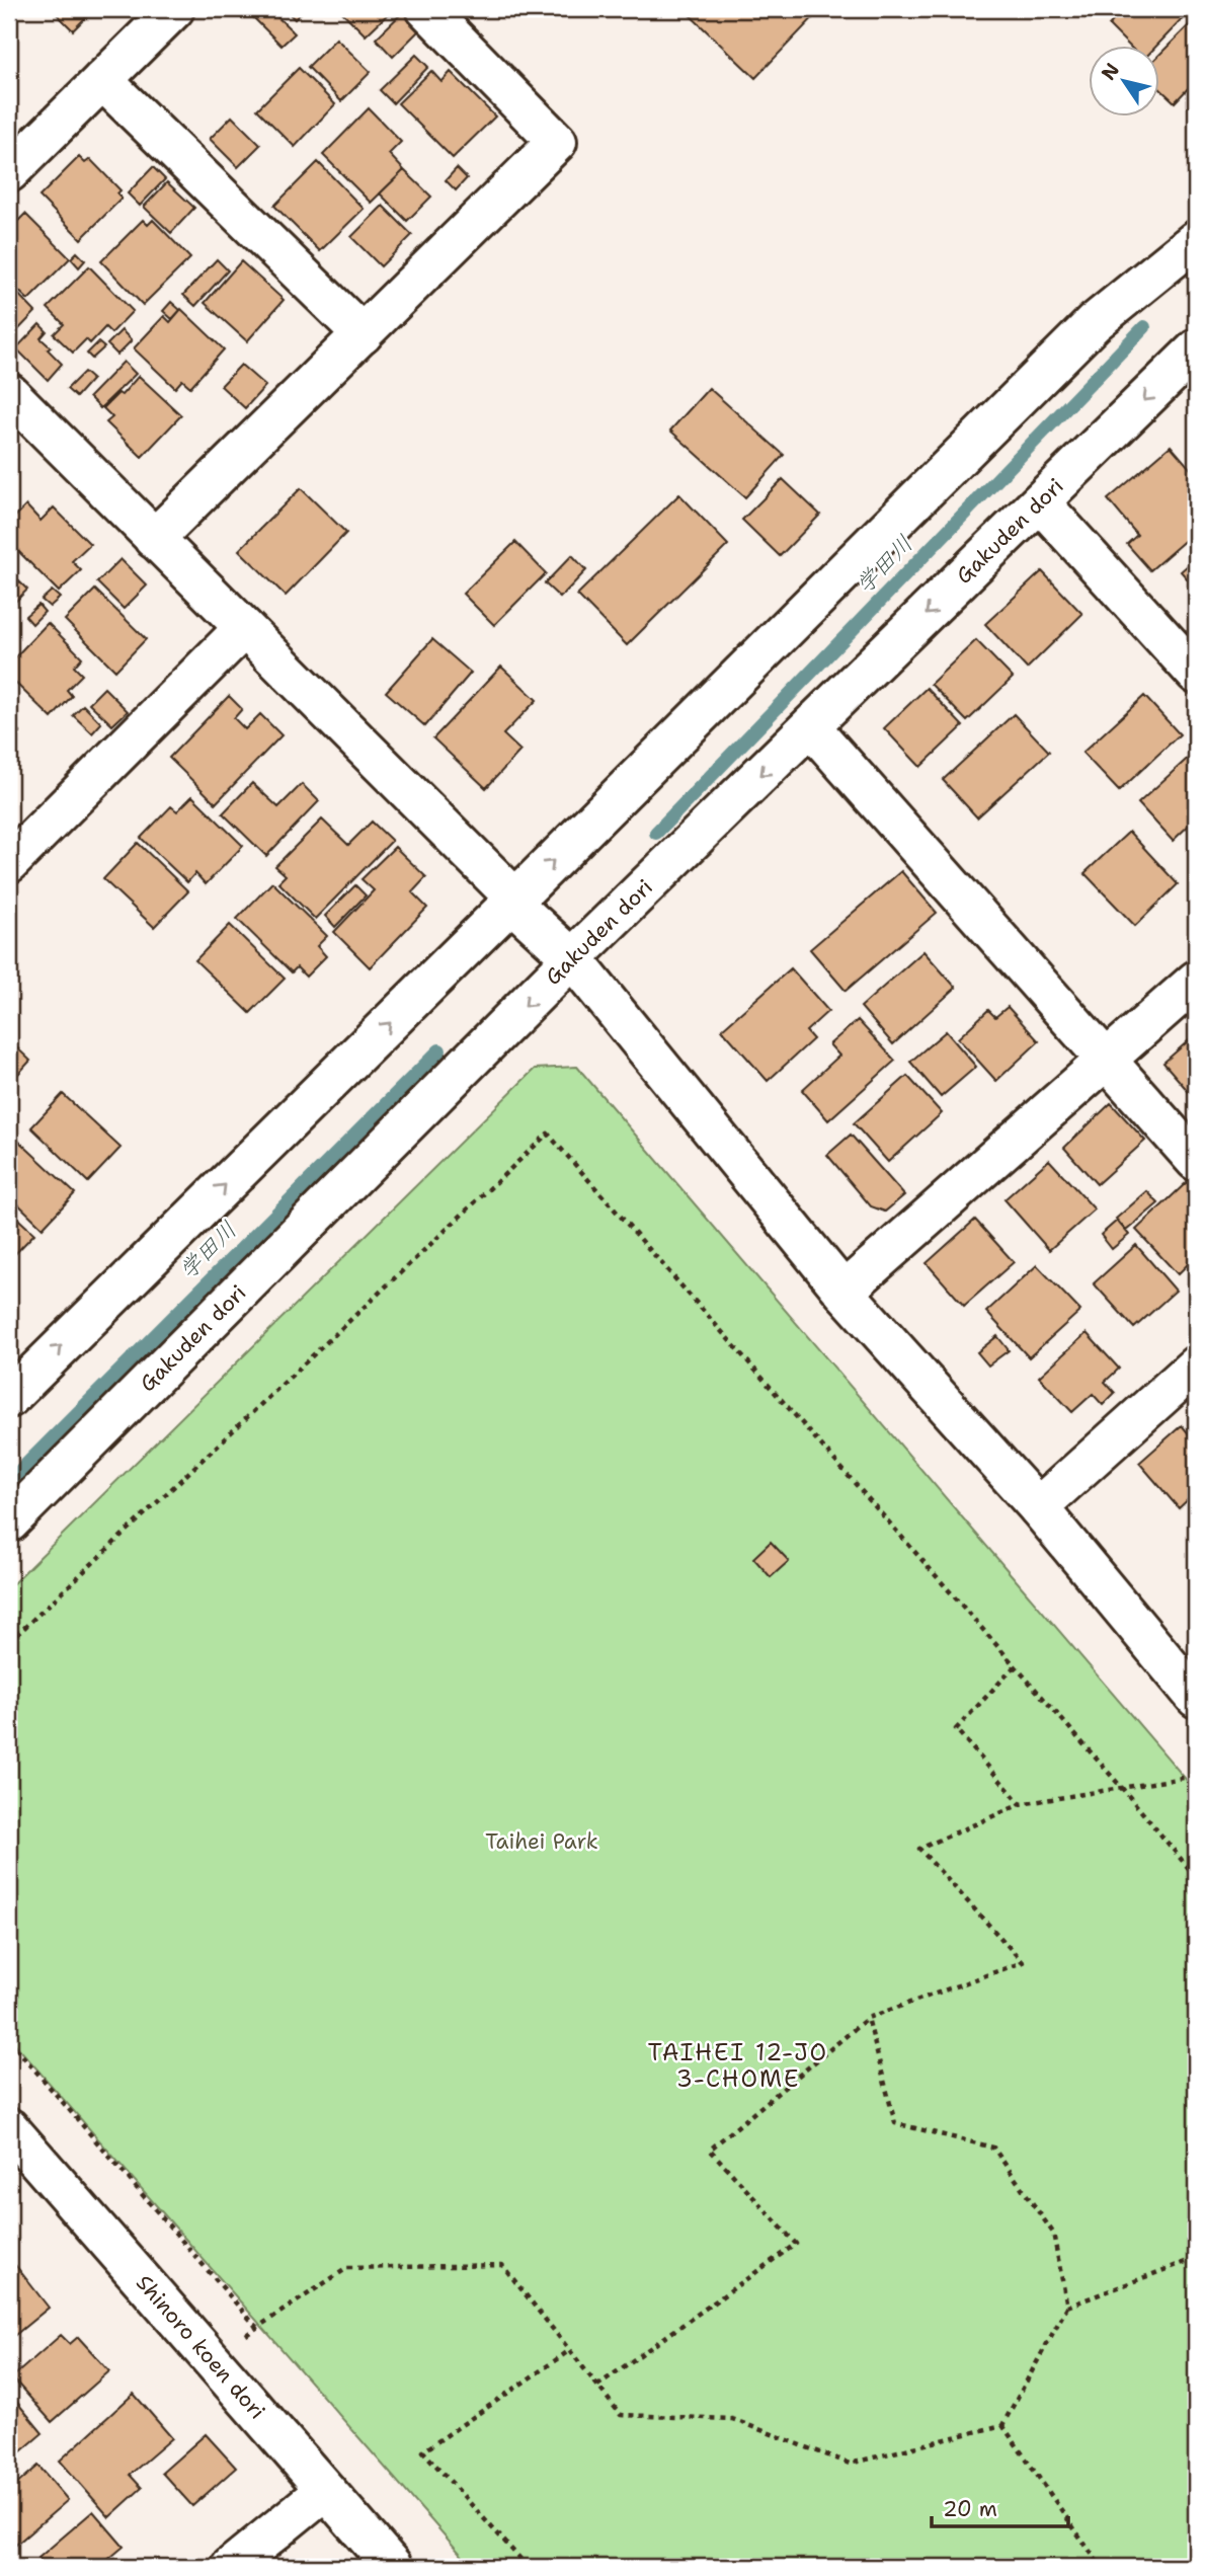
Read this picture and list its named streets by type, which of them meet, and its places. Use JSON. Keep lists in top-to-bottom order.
{
  "streets": {
    "street": ["Gakuden dori", "Shinoro koen dori"]
  },
  "districts": ["TAIHEI 12-JO 3-CHOME"],
  "water": ["学田川"],
  "parks": ["Taihei Park"],
  "scale_bar": "20 m",
  "north": "top left"
}
